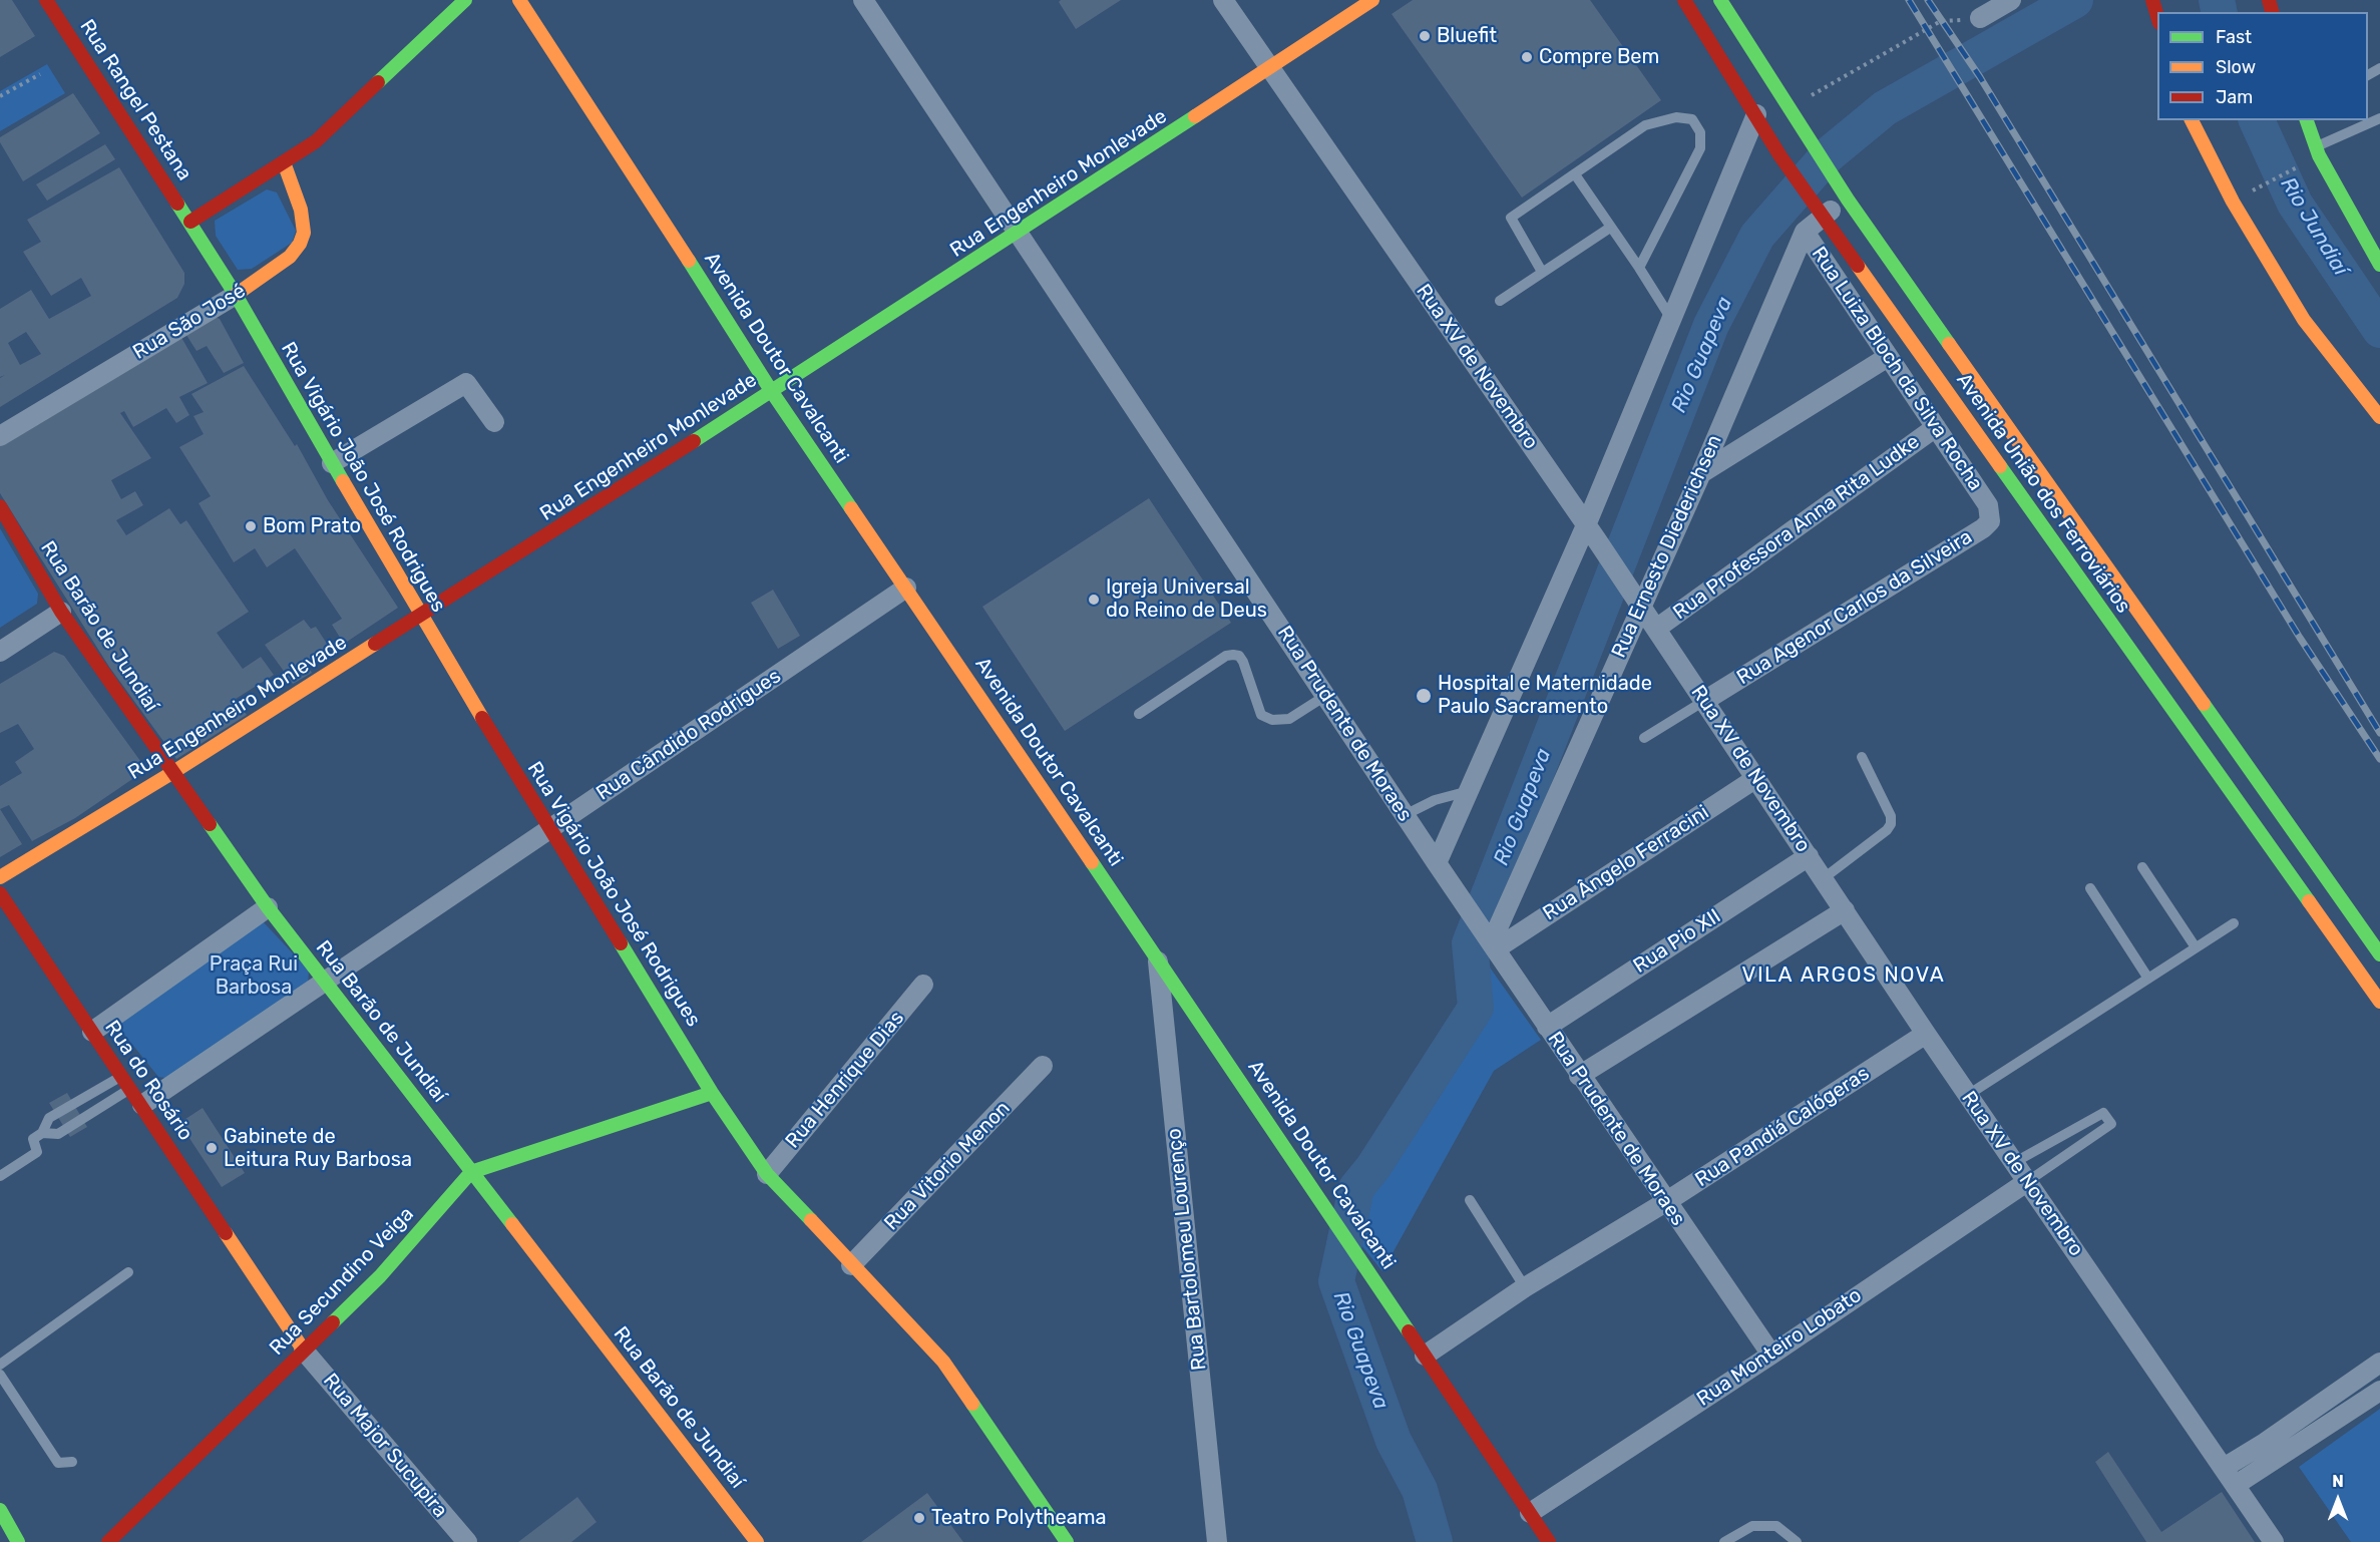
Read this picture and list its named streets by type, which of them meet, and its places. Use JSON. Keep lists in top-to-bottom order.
{
  "streets": {
    "main road": [
      "Rua Rangel Pestana",
      "Rua Engenheiro Monlevade",
      "Rua São José",
      "Avenida Doutor Cavalcanti",
      "Rua Vigário João José Rodrigues",
      "Avenida União dos Ferroviários",
      "Rua Barão de Jundiaí",
      "Rua do Rosário",
      "Rua Secundino Veiga"
    ],
    "street": [
      "Rua XV de Novembro",
      "Rua Luiza Bloch da Silva Rocha",
      "Rua Professora Anna Rita Ludke",
      "Rua Ernesto Diederichsen",
      "Rua Agenor Carlos da Silveira",
      "Rua Prudente de Moraes",
      "Rua Cândido Rodrigues",
      "Rua Ângelo Ferracini",
      "Rua Pio XII",
      "Rua Henrique Dias",
      "Rua Pandiá Calógeras",
      "Rua Vitorio Menon",
      "Rua Bartolomeu Lourenço",
      "Rua Monteiro Lobato",
      "Rua Major Sucupira"
    ]
  },
  "crossings": [
    ["Rua Rangel Pestana", "Rua Vigário João José Rodrigues"],
    ["Rua Engenheiro Monlevade", "Avenida Doutor Cavalcanti"],
    ["Rua Engenheiro Monlevade", "Rua XV de Novembro"],
    ["Rua Engenheiro Monlevade", "Rua Vigário João José Rodrigues"],
    ["Rua Engenheiro Monlevade", "Rua Barão de Jundiaí"],
    ["Rua Engenheiro Monlevade", "Rua Prudente de Moraes"],
    ["Rua São José", "Rua Vigário João José Rodrigues"],
    ["Avenida Doutor Cavalcanti", "Rua Cândido Rodrigues"],
    ["Avenida Doutor Cavalcanti", "Rua Pandiá Calógeras"],
    ["Avenida Doutor Cavalcanti", "Rua Bartolomeu Lourenço"],
    ["Avenida Doutor Cavalcanti", "Rua Monteiro Lobato"],
    ["Rua XV de Novembro", "Rua Professora Anna Rita Ludke"],
    ["Rua XV de Novembro", "Rua Ernesto Diederichsen"],
    ["Rua XV de Novembro", "Rua Agenor Carlos da Silveira"],
    ["Rua XV de Novembro", "Rua Ângelo Ferracini"],
    ["Rua XV de Novembro", "Rua Pio XII"],
    ["Rua XV de Novembro", "Rua Pandiá Calógeras"],
    ["Rua XV de Novembro", "Rua Monteiro Lobato"],
    ["Rua Luiza Bloch da Silva Rocha", "Rua Professora Anna Rita Ludke"],
    ["Rua Luiza Bloch da Silva Rocha", "Rua Ernesto Diederichsen"],
    ["Rua Luiza Bloch da Silva Rocha", "Rua Agenor Carlos da Silveira"],
    ["Rua Vigário João José Rodrigues", "Rua Cândido Rodrigues"],
    ["Rua Vigário João José Rodrigues", "Rua Henrique Dias"],
    ["Rua Vigário João José Rodrigues", "Rua Vitorio Menon"],
    ["Avenida União dos Ferroviários", "Rua Ernesto Diederichsen"],
    ["Rua Ernesto Diederichsen", "Rua Prudente de Moraes"],
    ["Rua Ernesto Diederichsen", "Rua Ângelo Ferracini"],
    ["Rua Barão de Jundiaí", "Rua Cândido Rodrigues"],
    ["Rua Barão de Jundiaí", "Rua Secundino Veiga"],
    ["Rua Prudente de Moraes", "Rua Ângelo Ferracini"],
    ["Rua Prudente de Moraes", "Rua Pio XII"],
    ["Rua Prudente de Moraes", "Rua Pandiá Calógeras"],
    ["Rua Prudente de Moraes", "Rua Monteiro Lobato"],
    ["Rua Cândido Rodrigues", "Rua do Rosário"],
    ["Rua do Rosário", "Rua Secundino Veiga"],
    ["Rua do Rosário", "Rua Major Sucupira"],
    ["Rua Secundino Veiga", "Rua Major Sucupira"]
  ],
  "districts": ["VILA ARGOS NOVA"],
  "water": ["Rio Jundiaí", "Rio Guapeva"],
  "parks": ["Praça Rui Barbosa"],
  "places": [
    "Bluefit",
    "Compre Bem",
    "Bom Prato",
    "Igreja Universal do Reino de Deus",
    "Hospital e Maternidade Paulo Sacramento",
    "Gabinete de Leitura Ruy Barbosa",
    "Teatro Polytheama"
  ],
  "legend": ["Fast", "Slow", "Jam"],
  "north": "top"
}
